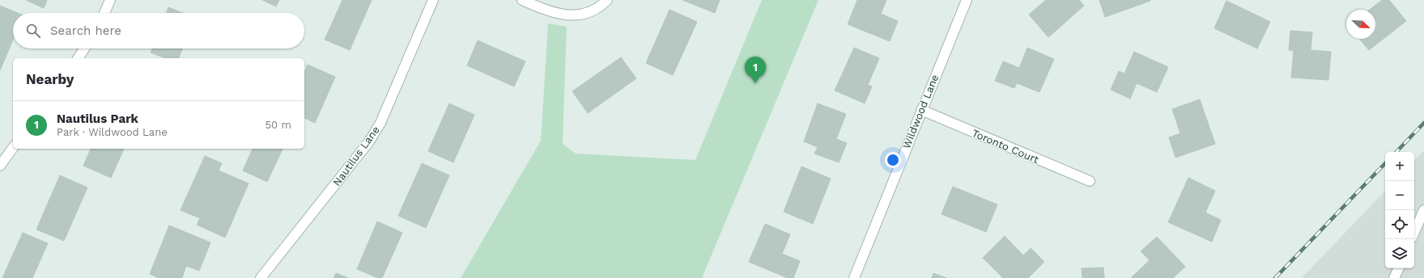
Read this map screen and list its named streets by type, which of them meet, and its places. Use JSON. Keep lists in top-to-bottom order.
{
  "streets": {
    "street": ["Wildwood Lane", "Toronto Court", "Nautilus Lane"]
  },
  "crossings": [
    ["Wildwood Lane", "Toronto Court"]
  ],
  "north": "bottom right",
  "page": {
    "search": "Search here",
    "pins": "1",
    "heading": "Nearby",
    "list": [
      {
        "mark": "1",
        "name": "Nautilus Park",
        "note": "Park · Wildwood Lane",
        "value": "50 m"
      }
    ],
    "map_buttons": ["+", "−"]
  }
}
